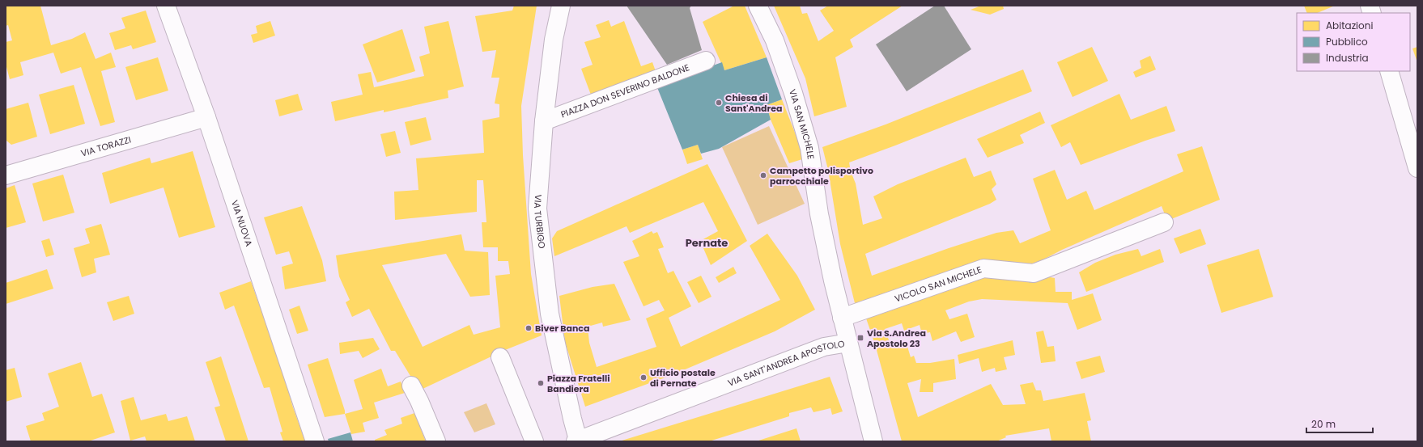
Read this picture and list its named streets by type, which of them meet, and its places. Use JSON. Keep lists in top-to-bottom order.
{
  "streets": {
    "street": [
      "PIAZZA DON SEVERINO BALDONE",
      "VIA SAN MICHELE",
      "VIA TORAZZI",
      "VIA TURBIGO",
      "VIA NUOVA",
      "VICOLO SAN MICHELE",
      "VIA SANT'ANDREA APOSTOLO"
    ]
  },
  "crossings": [
    ["PIAZZA DON SEVERINO BALDONE", "VIA TURBIGO"],
    ["VIA SAN MICHELE", "VICOLO SAN MICHELE"],
    ["VIA SAN MICHELE", "VIA SANT'ANDREA APOSTOLO"],
    ["VIA TORAZZI", "VIA NUOVA"],
    ["VIA TURBIGO", "VIA SANT'ANDREA APOSTOLO"]
  ],
  "districts": ["Pernate"],
  "places": {
    "other": [
      "Chiesa di Sant'Andrea",
      "Campetto polisportivo parrocchiale",
      "Biver Banca",
      "Ufficio postale di Pernate",
      "Piazza Fratelli Bandiera"
    ],
    "transit": ["Via S.Andrea Apostolo 23"]
  },
  "legend": ["Abitazioni", "Pubblico", "Industria"],
  "scale_bar": "20 m"
}
